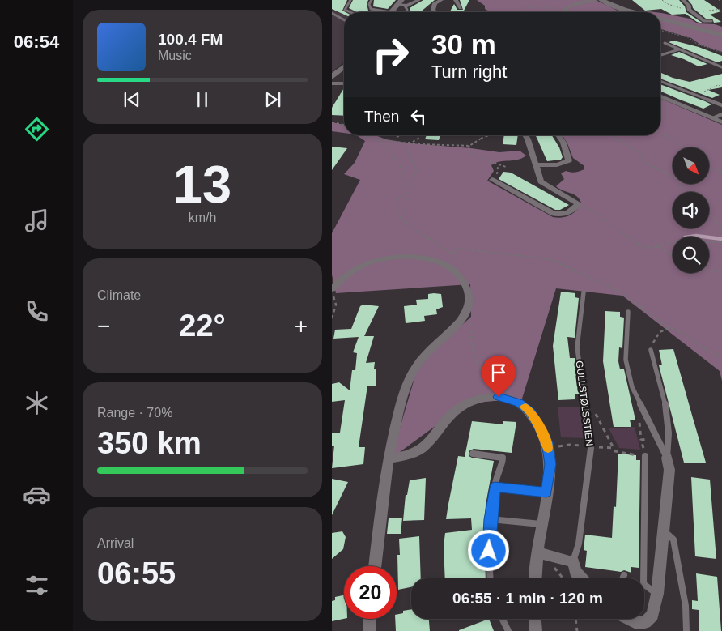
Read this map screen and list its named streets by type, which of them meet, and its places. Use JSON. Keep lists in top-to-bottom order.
{
  "streets": {
    "lane": ["GULLSTØLSSTIEN"]
  },
  "north": "bottom right",
  "page": {
    "tabs": "06:54",
    "turn": ["30 m", "Turn right"],
    "song": ["100.4 FM", "Music"],
    "then": "Then",
    "tile": [
      ["13", "km/h"],
      "Climate",
      ["Range · 70%", "350 km"],
      ["Arrival", "06:55"]
    ],
    "heat": ["−", "22°", "+"],
    "limit": "20",
    "trip": "06:55 · 1 min · 120 m"
  }
}
